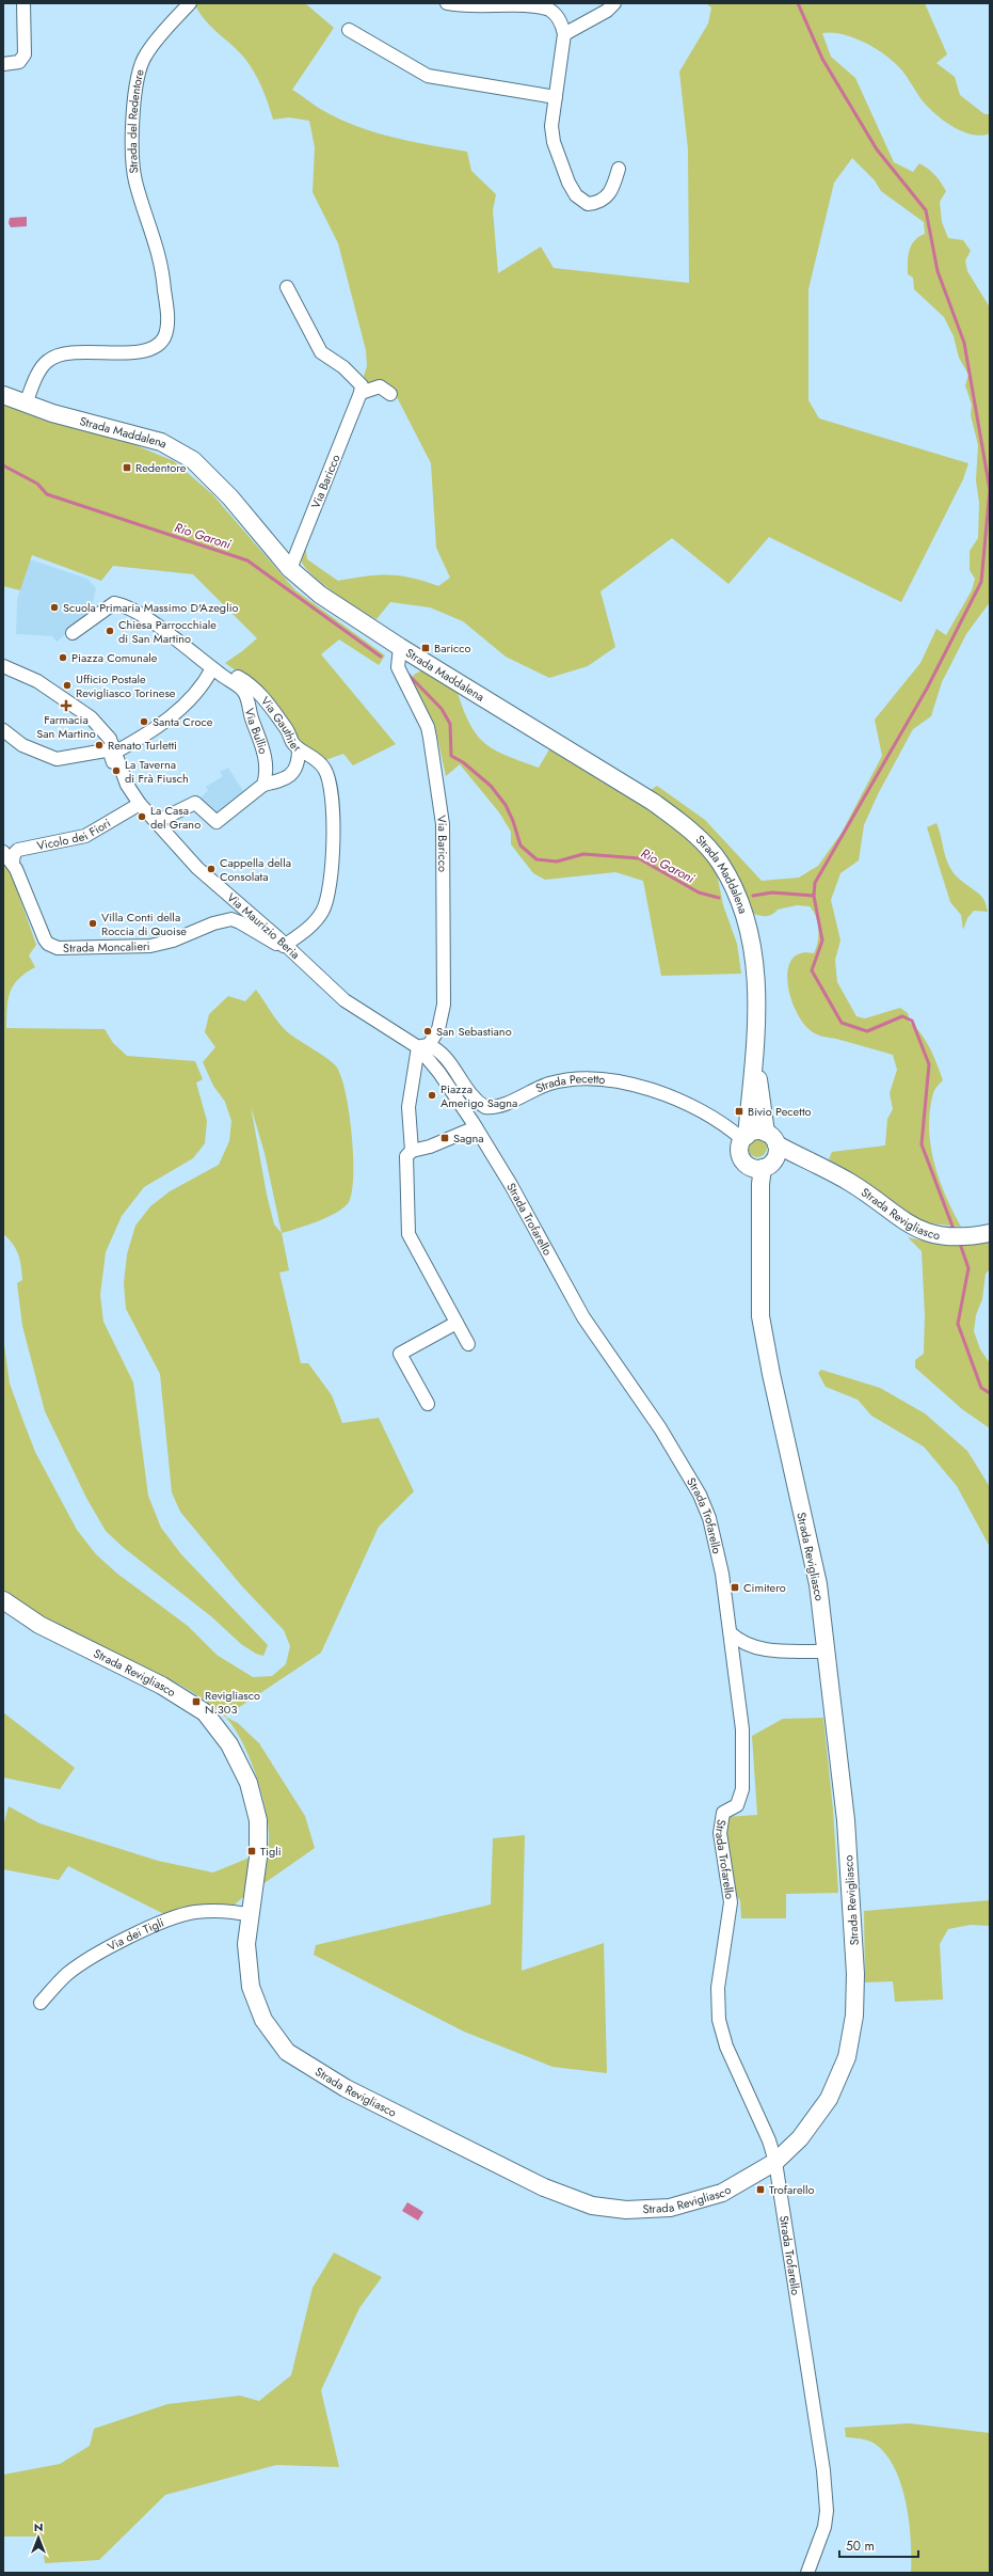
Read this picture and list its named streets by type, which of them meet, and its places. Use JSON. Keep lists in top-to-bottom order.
{
  "streets": {
    "street": [
      "Strada del Redentore",
      "Strada Maddalena",
      "Via Baricco",
      "Via Gauthier",
      "Via Bullio",
      "Vicolo dei Fiori",
      "Via Maurizio Beria",
      "Strada Moncalieri",
      "Strada Pecetto",
      "Strada Revigliasco",
      "Strada Trofarello",
      "Via dei Tigli"
    ]
  },
  "crossings": [
    ["Strada del Redentore", "Strada Maddalena"],
    ["Strada Maddalena", "Via Baricco"],
    ["Strada Maddalena", "Strada Pecetto"],
    ["Strada Maddalena", "Strada Revigliasco"],
    ["Via Baricco", "Via Maurizio Beria"],
    ["Via Baricco", "Strada Pecetto"],
    ["Via Gauthier", "Via Bullio"],
    ["Via Gauthier", "Via Maurizio Beria"],
    ["Via Gauthier", "Strada Moncalieri"],
    ["Vicolo dei Fiori", "Via Maurizio Beria"],
    ["Vicolo dei Fiori", "Strada Moncalieri"],
    ["Via Maurizio Beria", "Strada Moncalieri"],
    ["Via Maurizio Beria", "Strada Pecetto"],
    ["Strada Pecetto", "Strada Revigliasco"],
    ["Strada Revigliasco", "Strada Trofarello"],
    ["Strada Revigliasco", "Via dei Tigli"]
  ],
  "water": ["Rio Garoni"],
  "places": {
    "transit": [
      "Redentore",
      "Baricco",
      "Bivio Pecetto",
      "Sagna",
      "Cimitero",
      "Revigliasco N.303",
      "Tigli",
      "Trofarello"
    ],
    "other": [
      "Scuola Primaria Massimo D'Azeglio",
      "Chiesa Parrocchiale di San Martino",
      "Piazza Comunale",
      "Ufficio Postale Revigliasco Torinese",
      "Santa Croce",
      "Renato Turletti",
      "La Taverna di Frà Fiusch",
      "La Casa del Grano",
      "Cappella della Consolata",
      "Villa Conti della Roccia di Quoise",
      "San Sebastiano",
      "Piazza Amerigo Sagna"
    ],
    "health": ["Farmacia San Martino"]
  },
  "scale_bar": "50 m",
  "north": "top"
}
